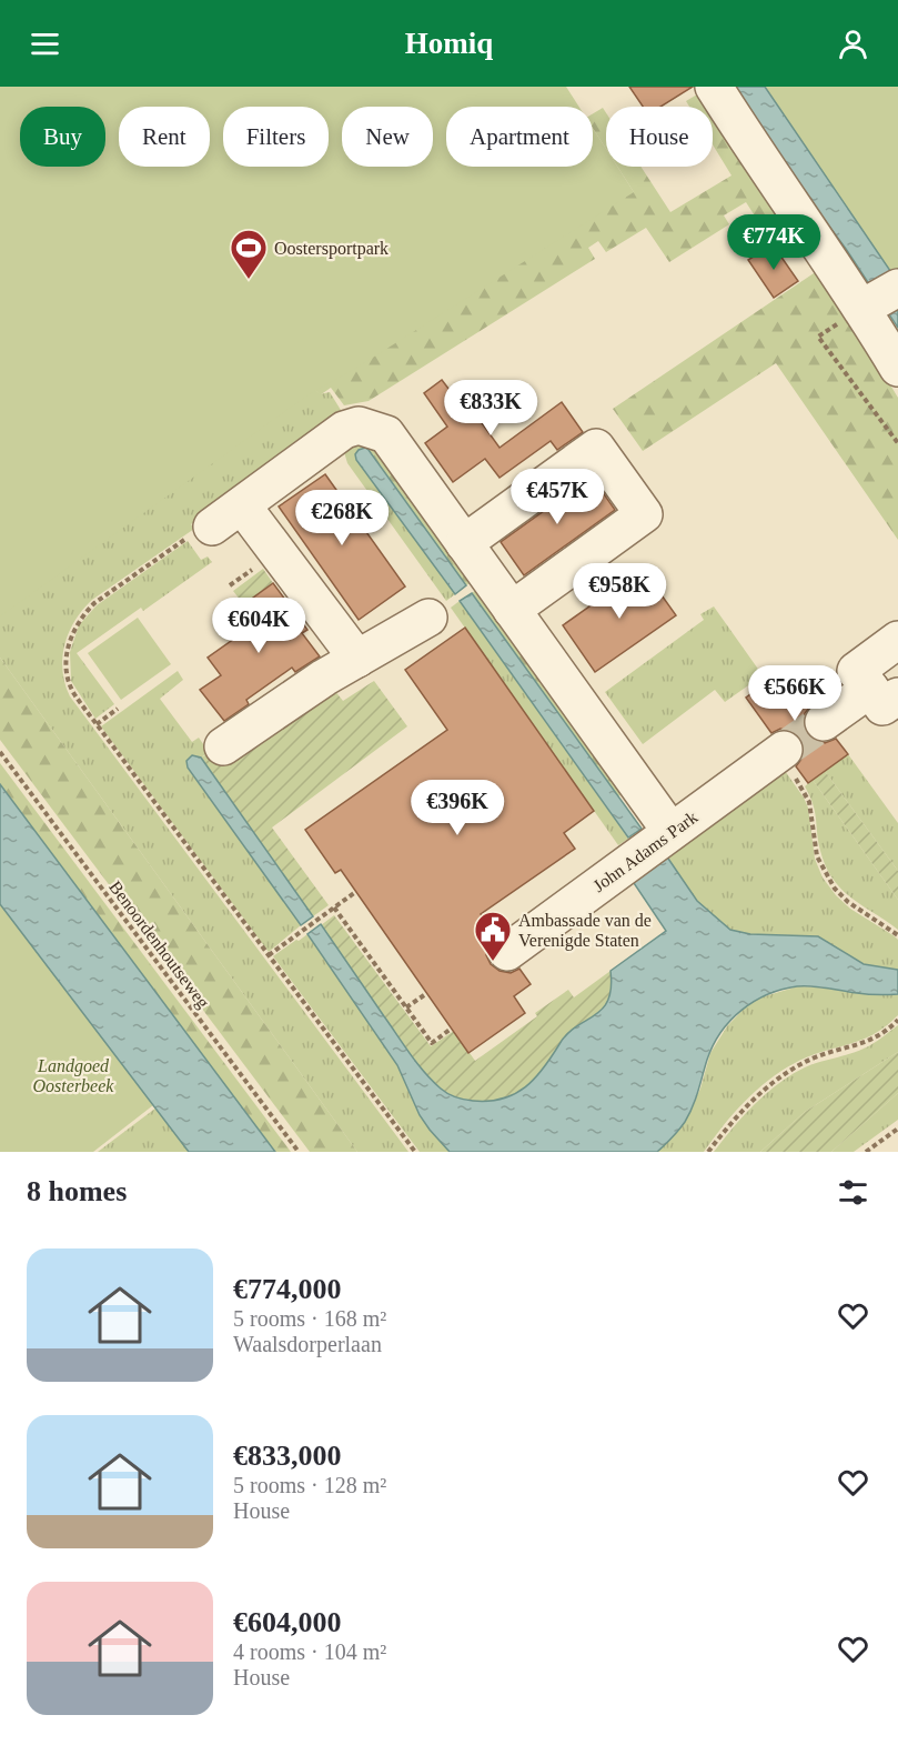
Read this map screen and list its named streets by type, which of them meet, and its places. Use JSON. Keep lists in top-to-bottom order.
{
  "streets": {
    "street": ["John Adams Park"],
    "path": ["Benoordenhoutseweg"]
  },
  "parks": ["Landgoed Oosterbeek"],
  "places": {
    "sports": ["Oostersportpark"],
    "public building": ["Ambassade van de Verenigde Staten"]
  },
  "page": {
    "header": "Homiq",
    "chip": [
      "Buy",
      "Rent",
      "Filters",
      "New",
      "Apartment",
      "House"
    ],
    "price": [
      "€774K",
      "€833K",
      "€457K",
      "€268K",
      "€958K",
      "€604K",
      "€566K",
      "€396K"
    ],
    "heading": "8 homes",
    "list": [
      {
        "name": "€774,000",
        "note": "5 rooms · 168 m² · Waalsdorperlaan"
      },
      {
        "name": "€833,000",
        "note": "5 rooms · 128 m² · House"
      },
      {
        "name": "€604,000",
        "note": "4 rooms · 104 m² · House"
      }
    ]
  }
}
